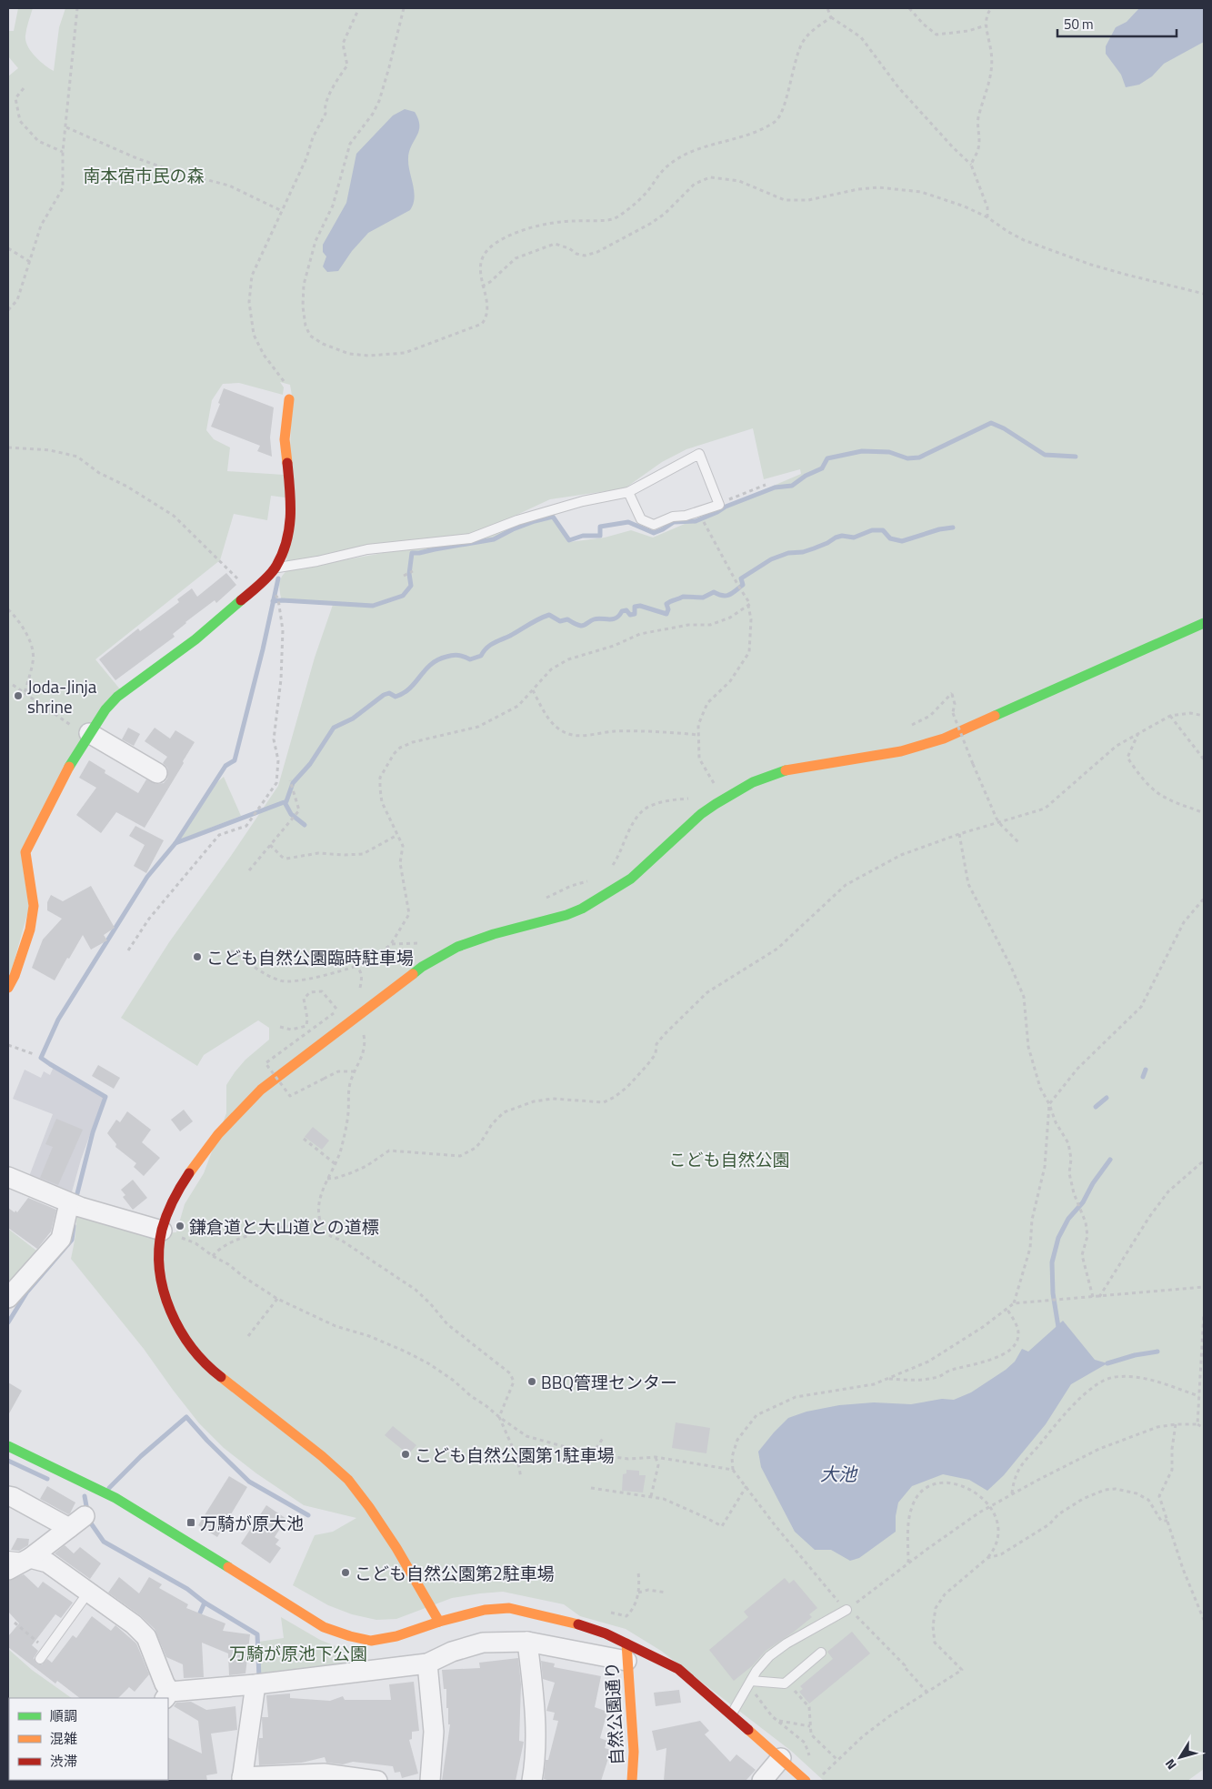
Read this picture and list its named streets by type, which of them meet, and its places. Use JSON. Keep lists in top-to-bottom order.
{
  "streets": {
    "street": ["自然公園通り"]
  },
  "water": ["大池"],
  "parks": ["南本宿市民の森", "こども自然公園", "万騎が原池下公園"],
  "places": {
    "other": [
      "Joda-Jinja shrine",
      "こども自然公園臨時駐車場",
      "鎌倉道と大山道との道標",
      "BBQ管理センター",
      "こども自然公園第1駐車場",
      "こども自然公園第2駐車場"
    ],
    "transit": ["万騎が原大池"]
  },
  "legend": ["順調", "混雑", "渋滞"],
  "scale_bar": "50 m",
  "north": "bottom left"
}
